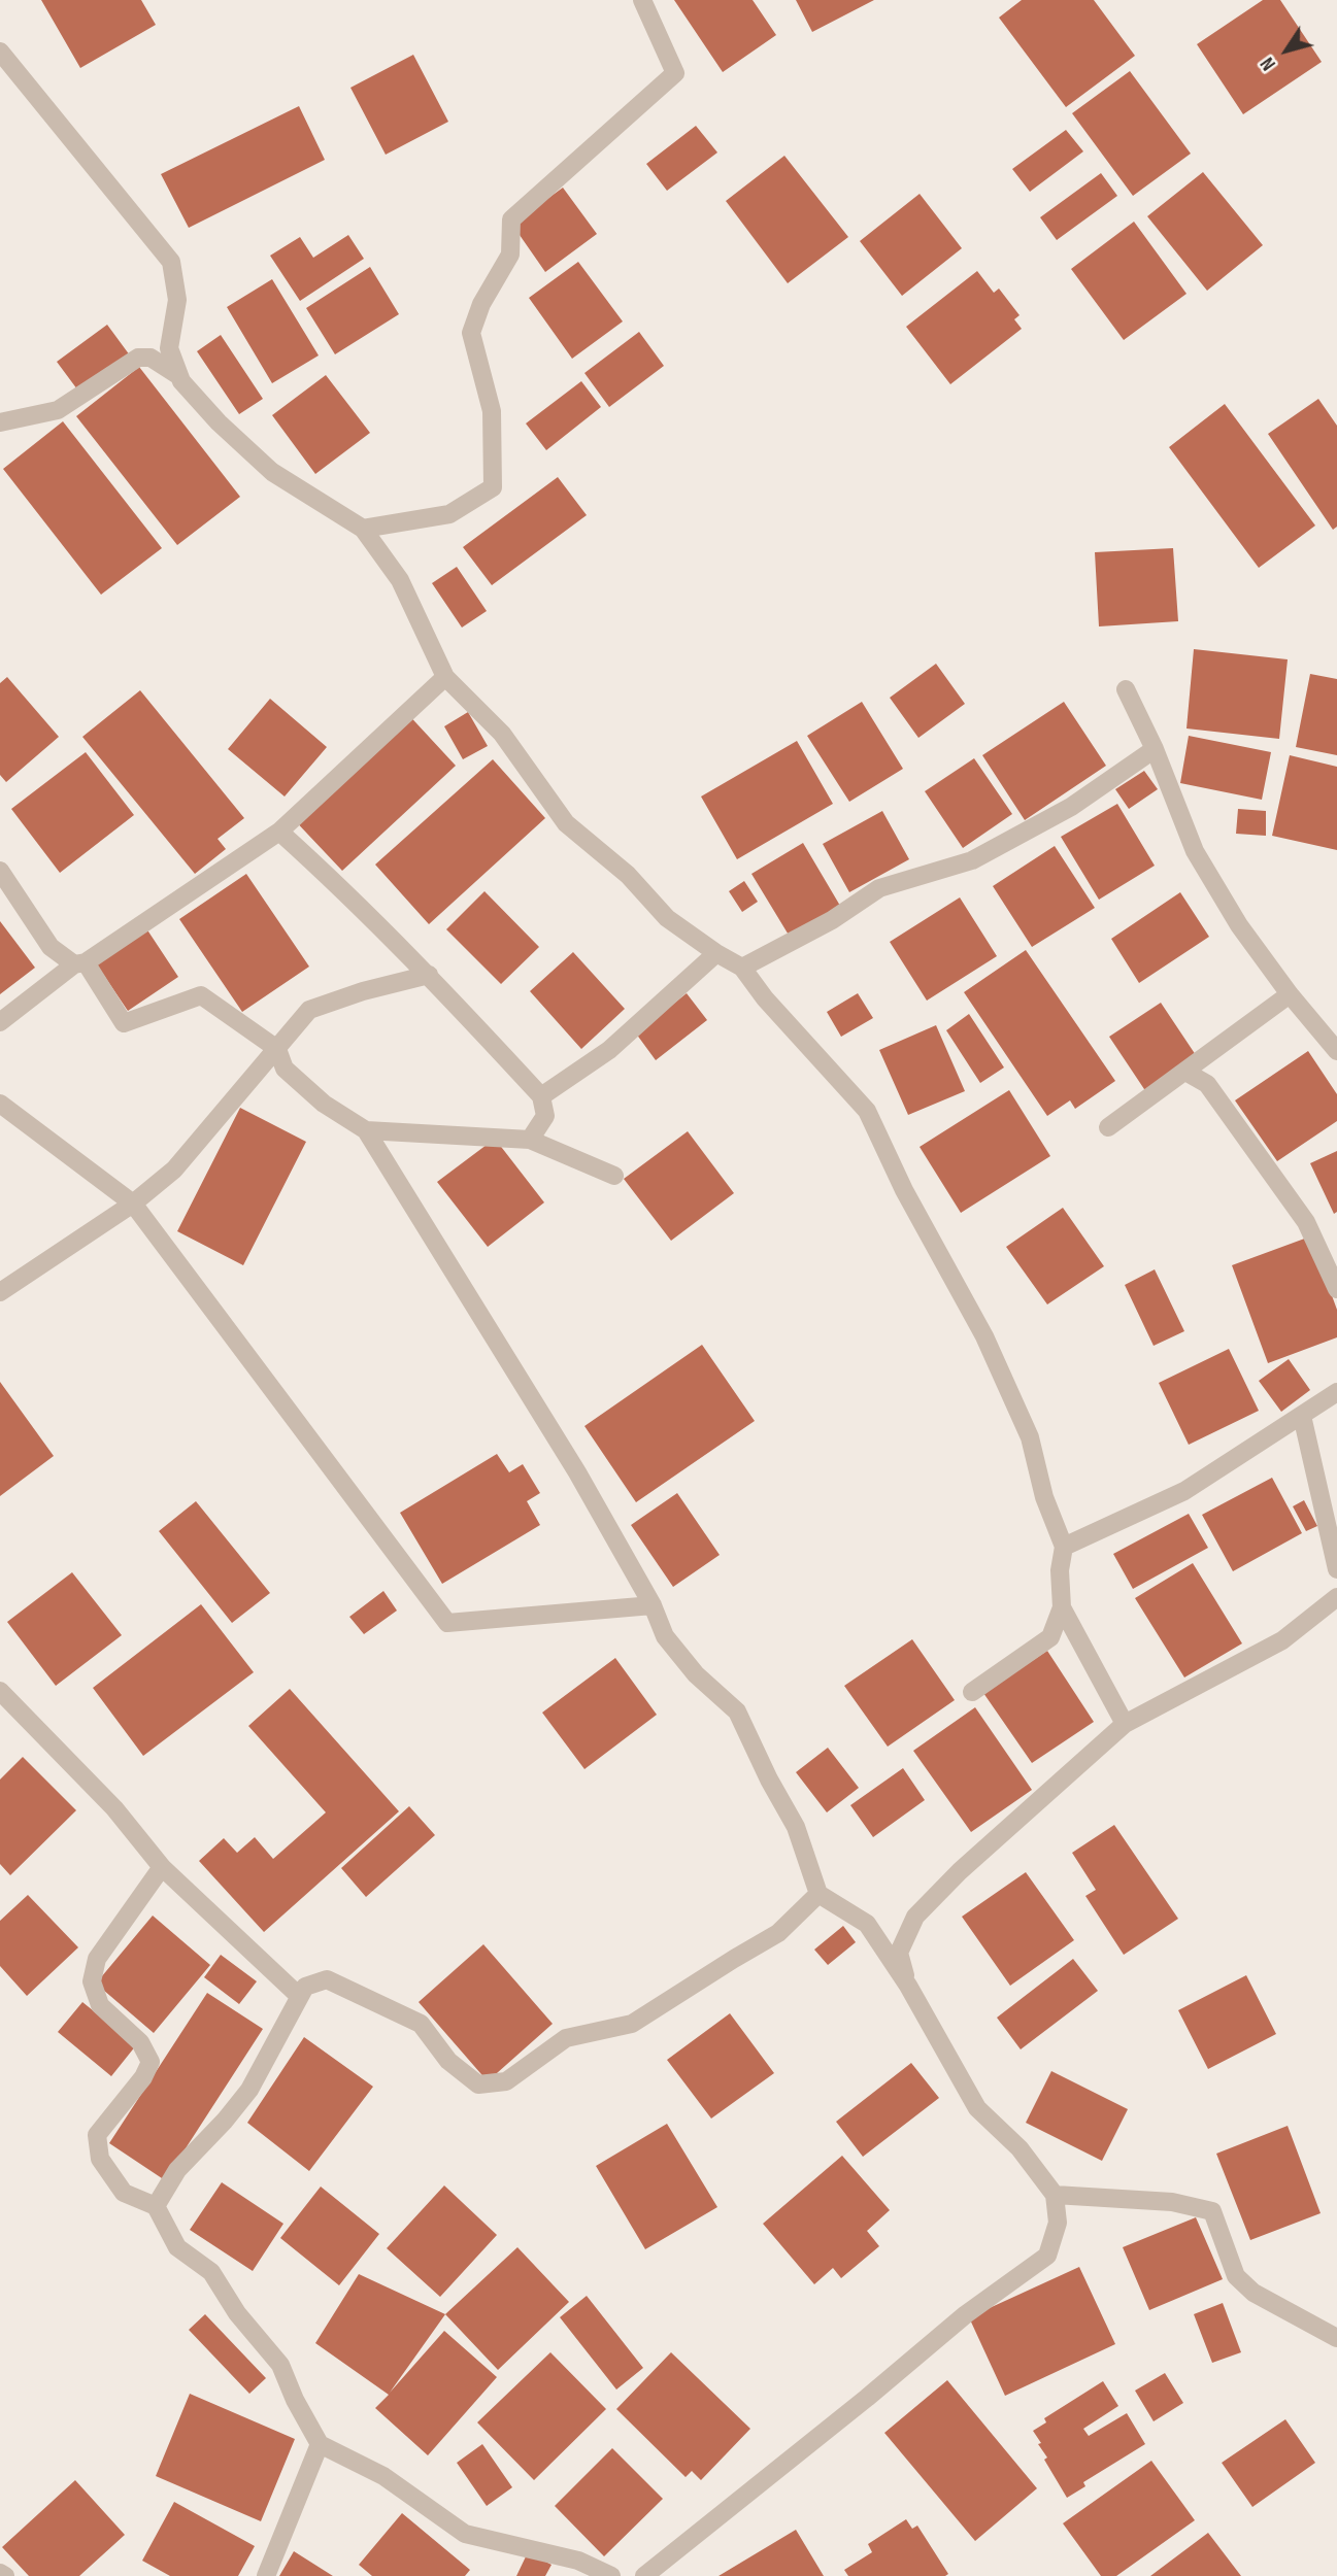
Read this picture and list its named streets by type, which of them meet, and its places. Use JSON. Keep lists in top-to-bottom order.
{
  "north": "bottom left"
}
